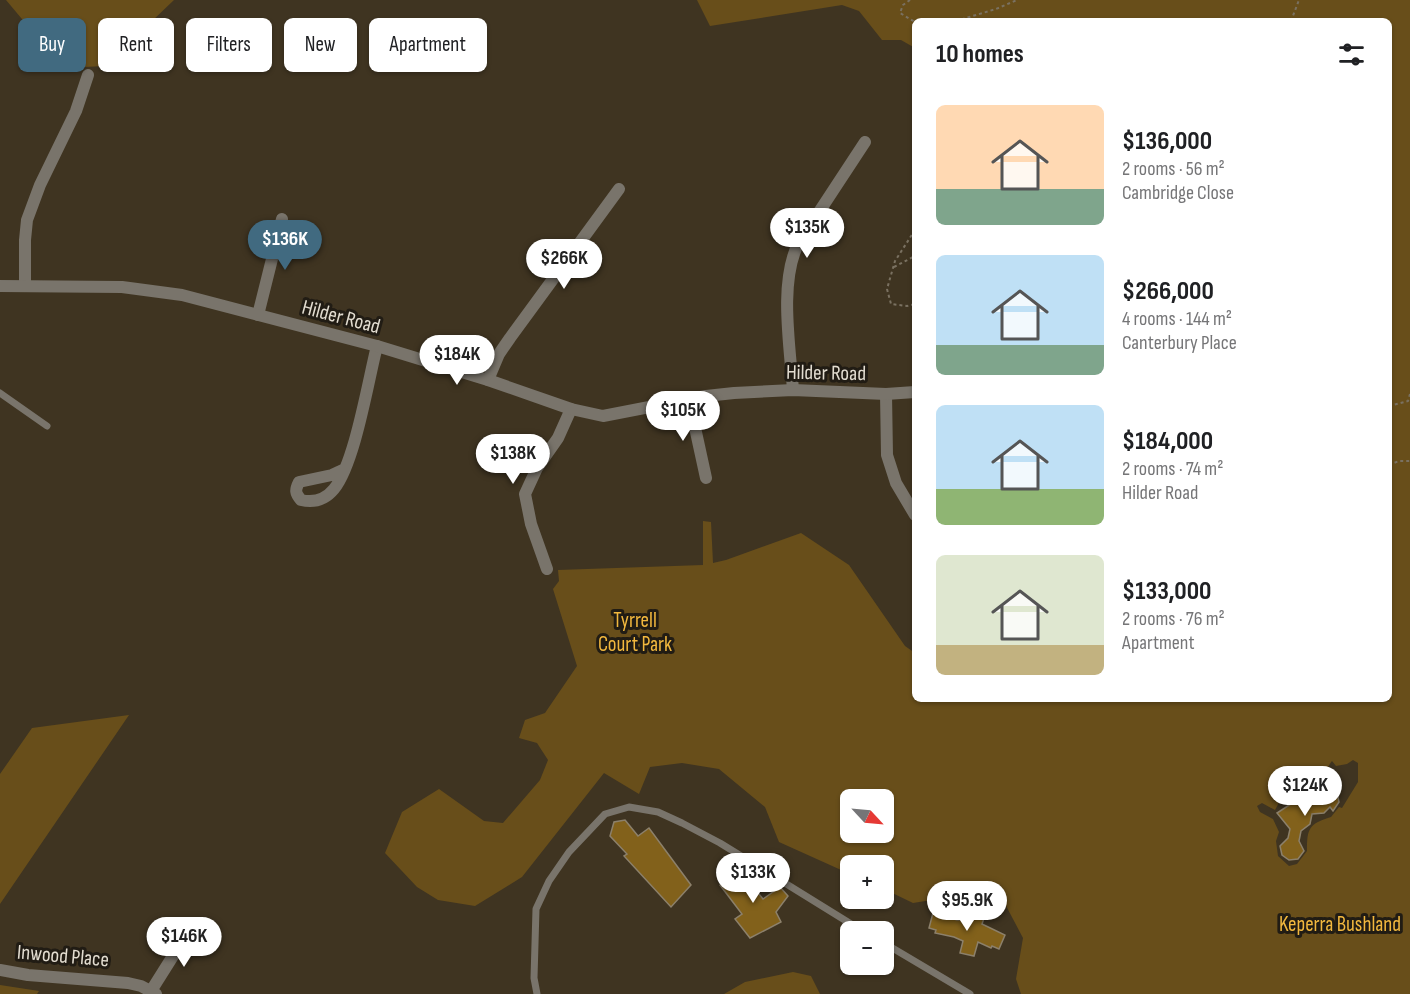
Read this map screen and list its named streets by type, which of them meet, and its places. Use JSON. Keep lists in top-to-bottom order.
{
  "streets": {
    "street": ["Hilder Road", "Inwood Place"]
  },
  "parks": ["Tyrrell Court Park", "Keperra Bushland"],
  "north": "bottom right",
  "page": {
    "chip": [
      "Buy",
      "Rent",
      "Filters",
      "New",
      "Apartment"
    ],
    "heading": "10 homes",
    "list": [
      {
        "name": "$136,000",
        "note": "2 rooms · 56 m² · Cambridge Close"
      },
      {
        "name": "$266,000",
        "note": "4 rooms · 144 m² · Canterbury Place"
      },
      {
        "name": "$184,000",
        "note": "2 rooms · 74 m² · Hilder Road"
      },
      {
        "name": "$133,000",
        "note": "2 rooms · 76 m² · Apartment"
      }
    ],
    "price": [
      "$135K",
      "$136K",
      "$266K",
      "$184K",
      "$105K",
      "$138K",
      "$124K",
      "$133K",
      "$95.9K",
      "$146K"
    ],
    "map_buttons": ["+", "−"]
  }
}
